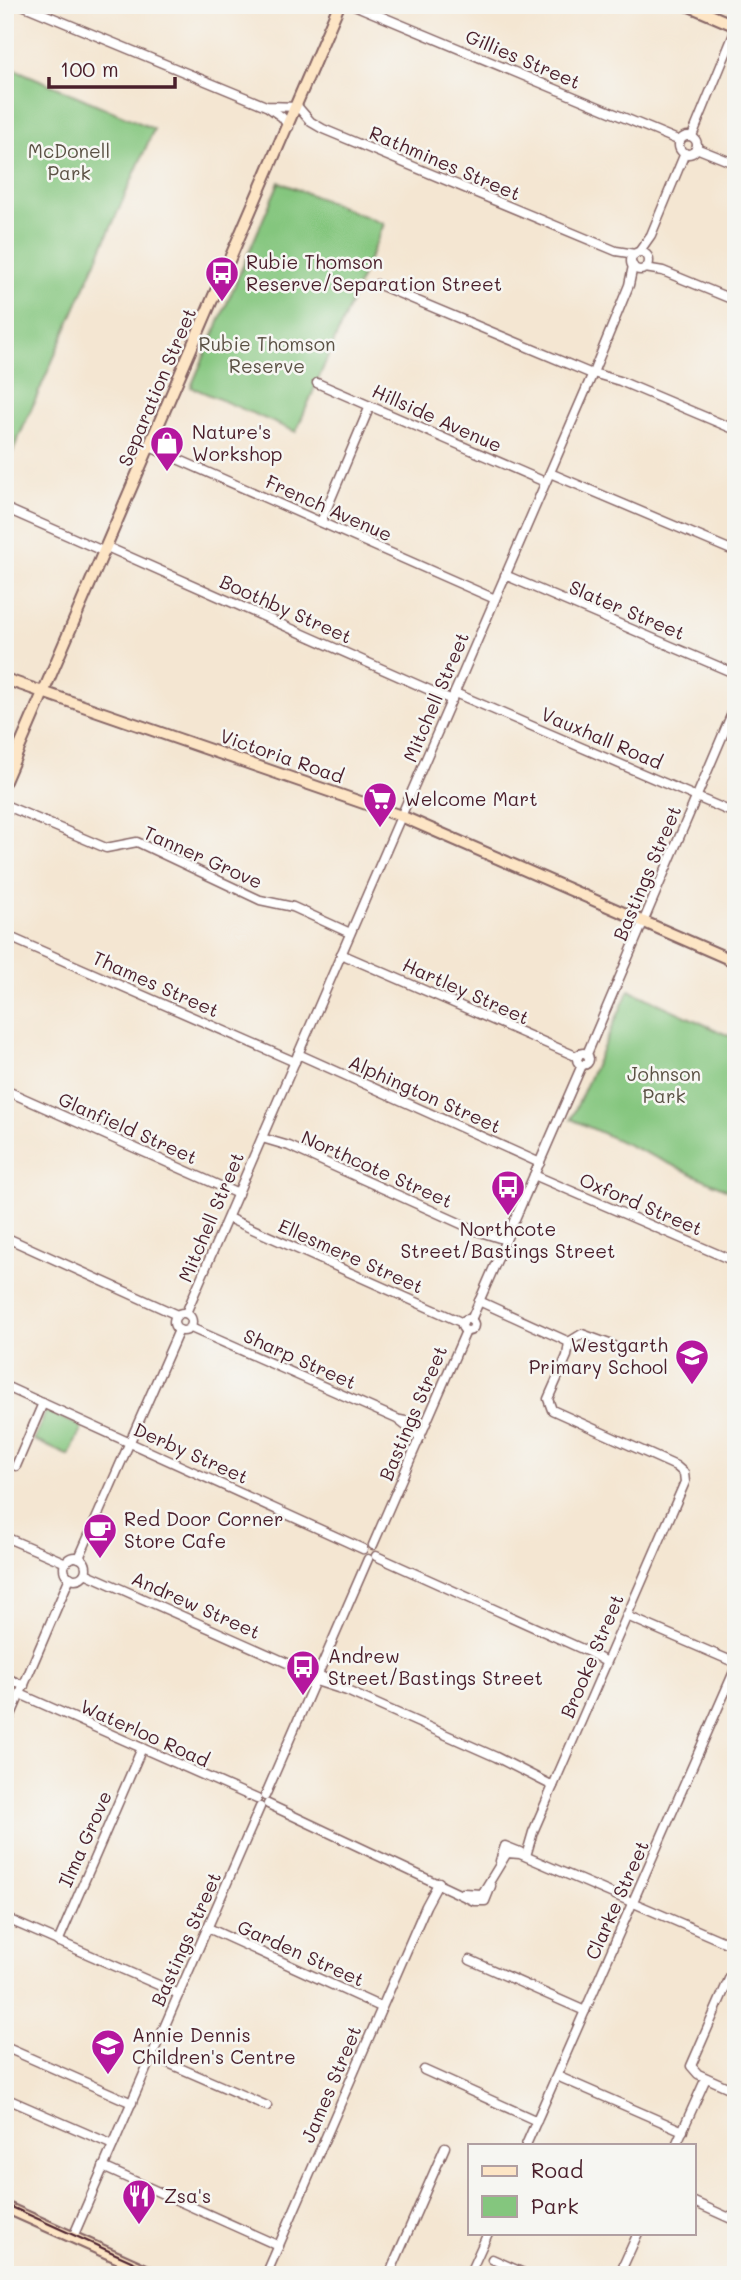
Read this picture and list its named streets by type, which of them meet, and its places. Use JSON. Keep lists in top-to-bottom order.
{
  "streets": {
    "street": [
      "Gillies Street",
      "Rathmines Street",
      "Separation Street",
      "Hillside Avenue",
      "French Avenue",
      "Boothby Street",
      "Slater Street",
      "Mitchell Street",
      "Vauxhall Road",
      "Victoria Road",
      "Tanner Grove",
      "Bastings Street",
      "Thames Street",
      "Hartley Street",
      "Alphington Street",
      "Glanfield Street",
      "Northcote Street",
      "Oxford Street",
      "Ellesmere Street",
      "Sharp Street",
      "Derby Street",
      "Andrew Street",
      "Brooke Street",
      "Waterloo Road",
      "Ilma Grove",
      "Clarke Street",
      "Garden Street",
      "James Street"
    ]
  },
  "crossings": [
    ["Gillies Street", "Mitchell Street"],
    ["Rathmines Street", "Separation Street"],
    ["Rathmines Street", "Mitchell Street"],
    ["Separation Street", "French Avenue"],
    ["Separation Street", "Boothby Street"],
    ["Separation Street", "Victoria Road"],
    ["Hillside Avenue", "Mitchell Street"],
    ["French Avenue", "Mitchell Street"],
    ["Boothby Street", "Mitchell Street"],
    ["Boothby Street", "Vauxhall Road"],
    ["Slater Street", "Mitchell Street"],
    ["Mitchell Street", "Vauxhall Road"],
    ["Mitchell Street", "Victoria Road"],
    ["Mitchell Street", "Tanner Grove"],
    ["Mitchell Street", "Thames Street"],
    ["Mitchell Street", "Hartley Street"],
    ["Mitchell Street", "Alphington Street"],
    ["Mitchell Street", "Glanfield Street"],
    ["Mitchell Street", "Northcote Street"],
    ["Mitchell Street", "Ellesmere Street"],
    ["Vauxhall Road", "Bastings Street"],
    ["Victoria Road", "Bastings Street"],
    ["Bastings Street", "Hartley Street"],
    ["Bastings Street", "Alphington Street"],
    ["Bastings Street", "Northcote Street"],
    ["Bastings Street", "Oxford Street"],
    ["Bastings Street", "Ellesmere Street"],
    ["Bastings Street", "Sharp Street"],
    ["Bastings Street", "Andrew Street"],
    ["Bastings Street", "Waterloo Road"],
    ["Bastings Street", "Garden Street"],
    ["Thames Street", "Alphington Street"],
    ["Andrew Street", "Brooke Street"],
    ["Brooke Street", "Waterloo Road"],
    ["Waterloo Road", "Ilma Grove"],
    ["Waterloo Road", "James Street"],
    ["Garden Street", "James Street"]
  ],
  "parks": ["McDonell Park", "Rubie Thomson Reserve", "Johnson Park"],
  "places": {
    "bus stop": ["Rubie Thomson Reserve/Separation Street", "Northcote Street/Bastings Street", "Andrew Street/Bastings Street"],
    "shop": ["Nature's Workshop"],
    "supermarket": ["Welcome Mart"],
    "school or university": ["Westgarth Primary School", "Annie Dennis Children's Centre"],
    "cafe": ["Red Door Corner Store Cafe"],
    "restaurant": ["Zsa's"]
  },
  "legend": ["Road", "Park"],
  "scale_bar": "100 m"
}
